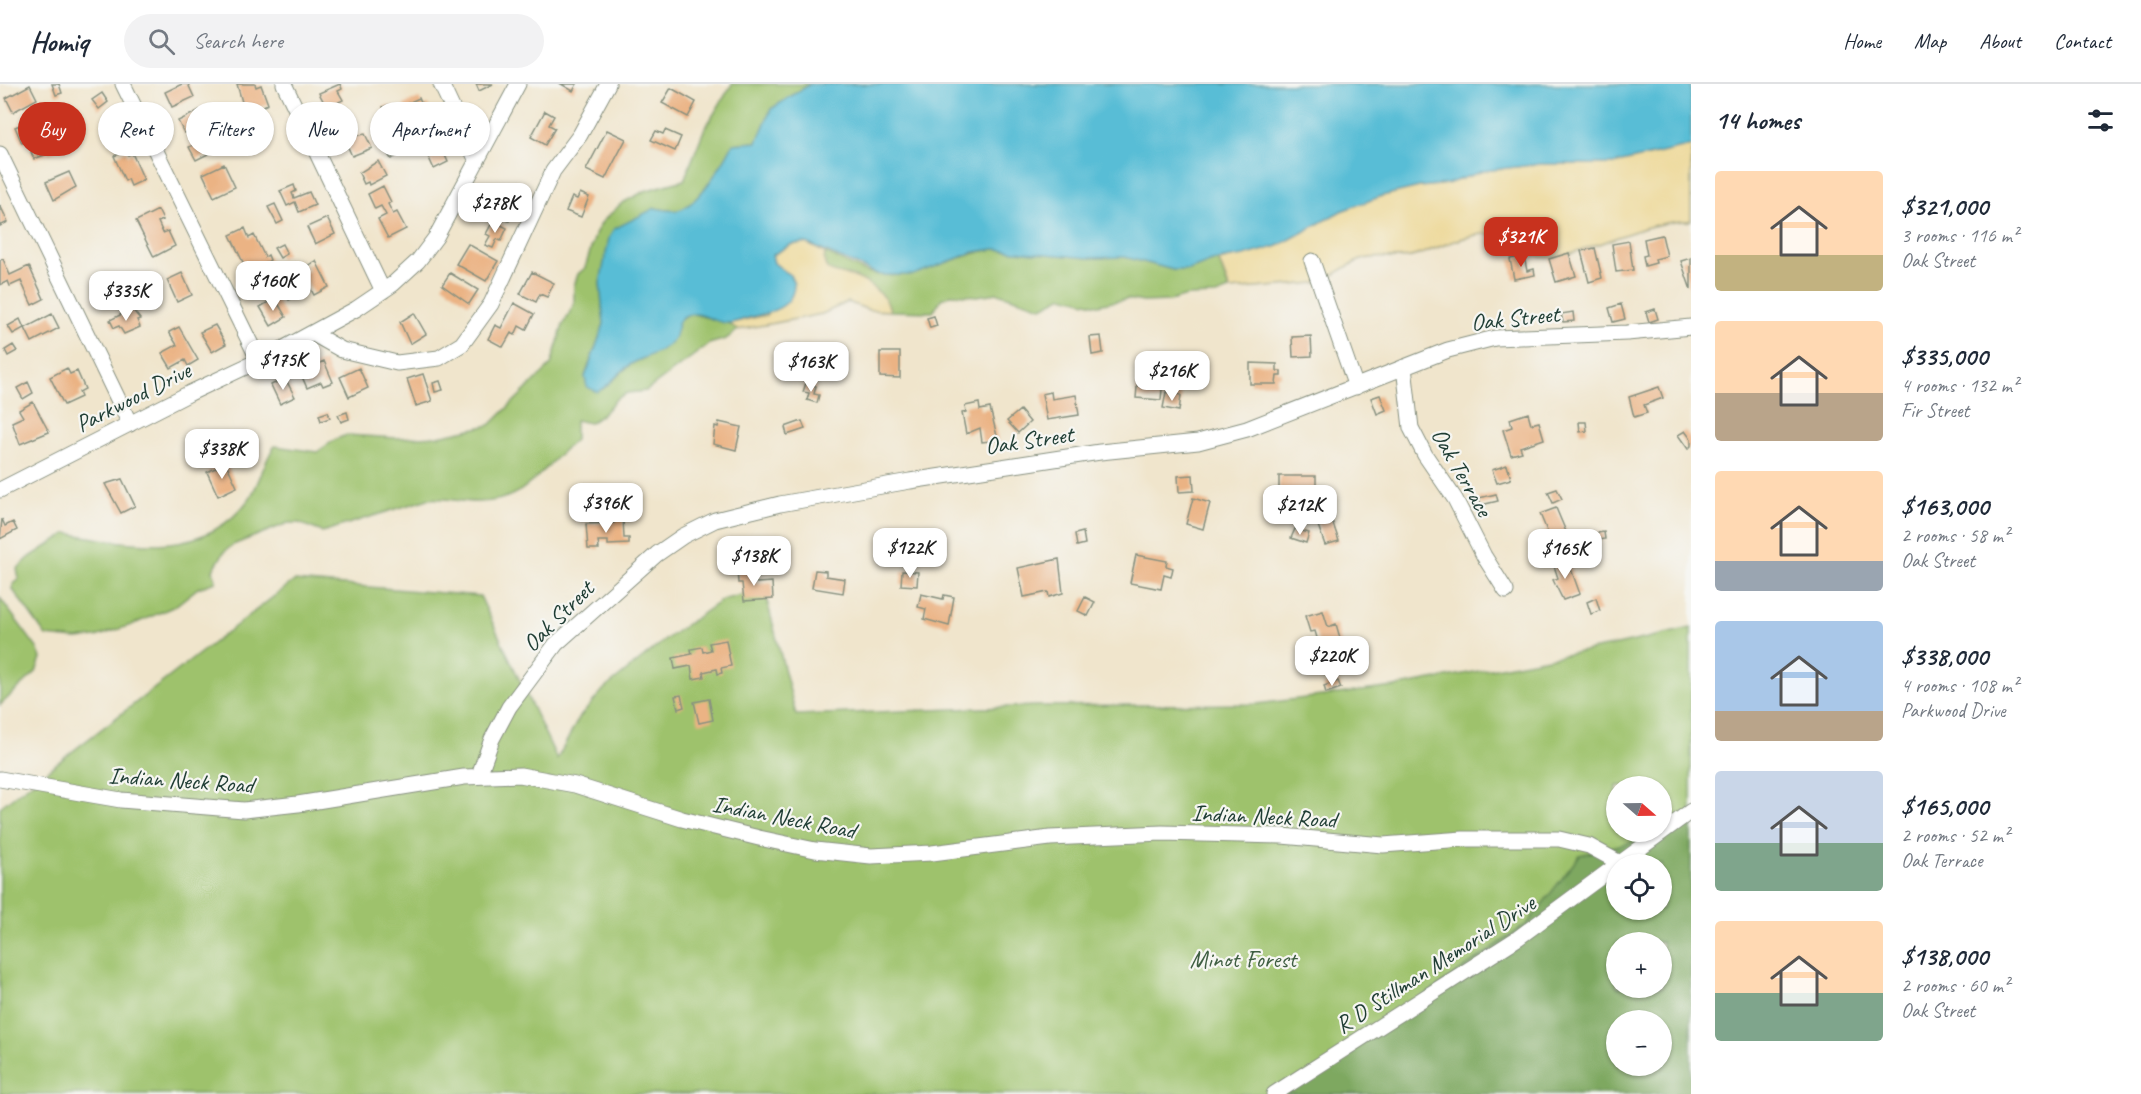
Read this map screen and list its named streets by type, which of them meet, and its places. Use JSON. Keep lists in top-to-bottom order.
{
  "streets": {
    "street": [
      "Oak Street",
      "Parkwood Drive",
      "Oak Terrace",
      "Indian Neck Road",
      "R D Stillman Memorial Drive"
    ]
  },
  "crossings": [
    ["Oak Street", "Oak Terrace"],
    ["Oak Street", "Indian Neck Road"]
  ],
  "parks": ["Minot Forest"],
  "north": "right",
  "page": {
    "header": "Homiq",
    "search": "Search here",
    "nav": [
      "Home",
      "Map",
      "About",
      "Contact"
    ],
    "heading": "14 homes",
    "chip": [
      "Buy",
      "Rent",
      "Filters",
      "New",
      "Apartment"
    ],
    "list": [
      {
        "name": "$321,000",
        "note": "3 rooms · 116 m² · Oak Street"
      },
      {
        "name": "$335,000",
        "note": "4 rooms · 132 m² · Fir Street"
      },
      {
        "name": "$163,000",
        "note": "2 rooms · 58 m² · Oak Street"
      },
      {
        "name": "$338,000",
        "note": "4 rooms · 108 m² · Parkwood Drive"
      },
      {
        "name": "$165,000",
        "note": "2 rooms · 52 m² · Oak Terrace"
      },
      {
        "name": "$138,000",
        "note": "2 rooms · 60 m² · Oak Street"
      }
    ],
    "price": [
      "$278K",
      "$321K",
      "$160K",
      "$335K",
      "$175K",
      "$163K",
      "$216K",
      "$338K",
      "$396K",
      "$212K",
      "$122K",
      "$165K",
      "$138K",
      "$220K"
    ],
    "map_buttons": ["+", "−"]
  }
}
